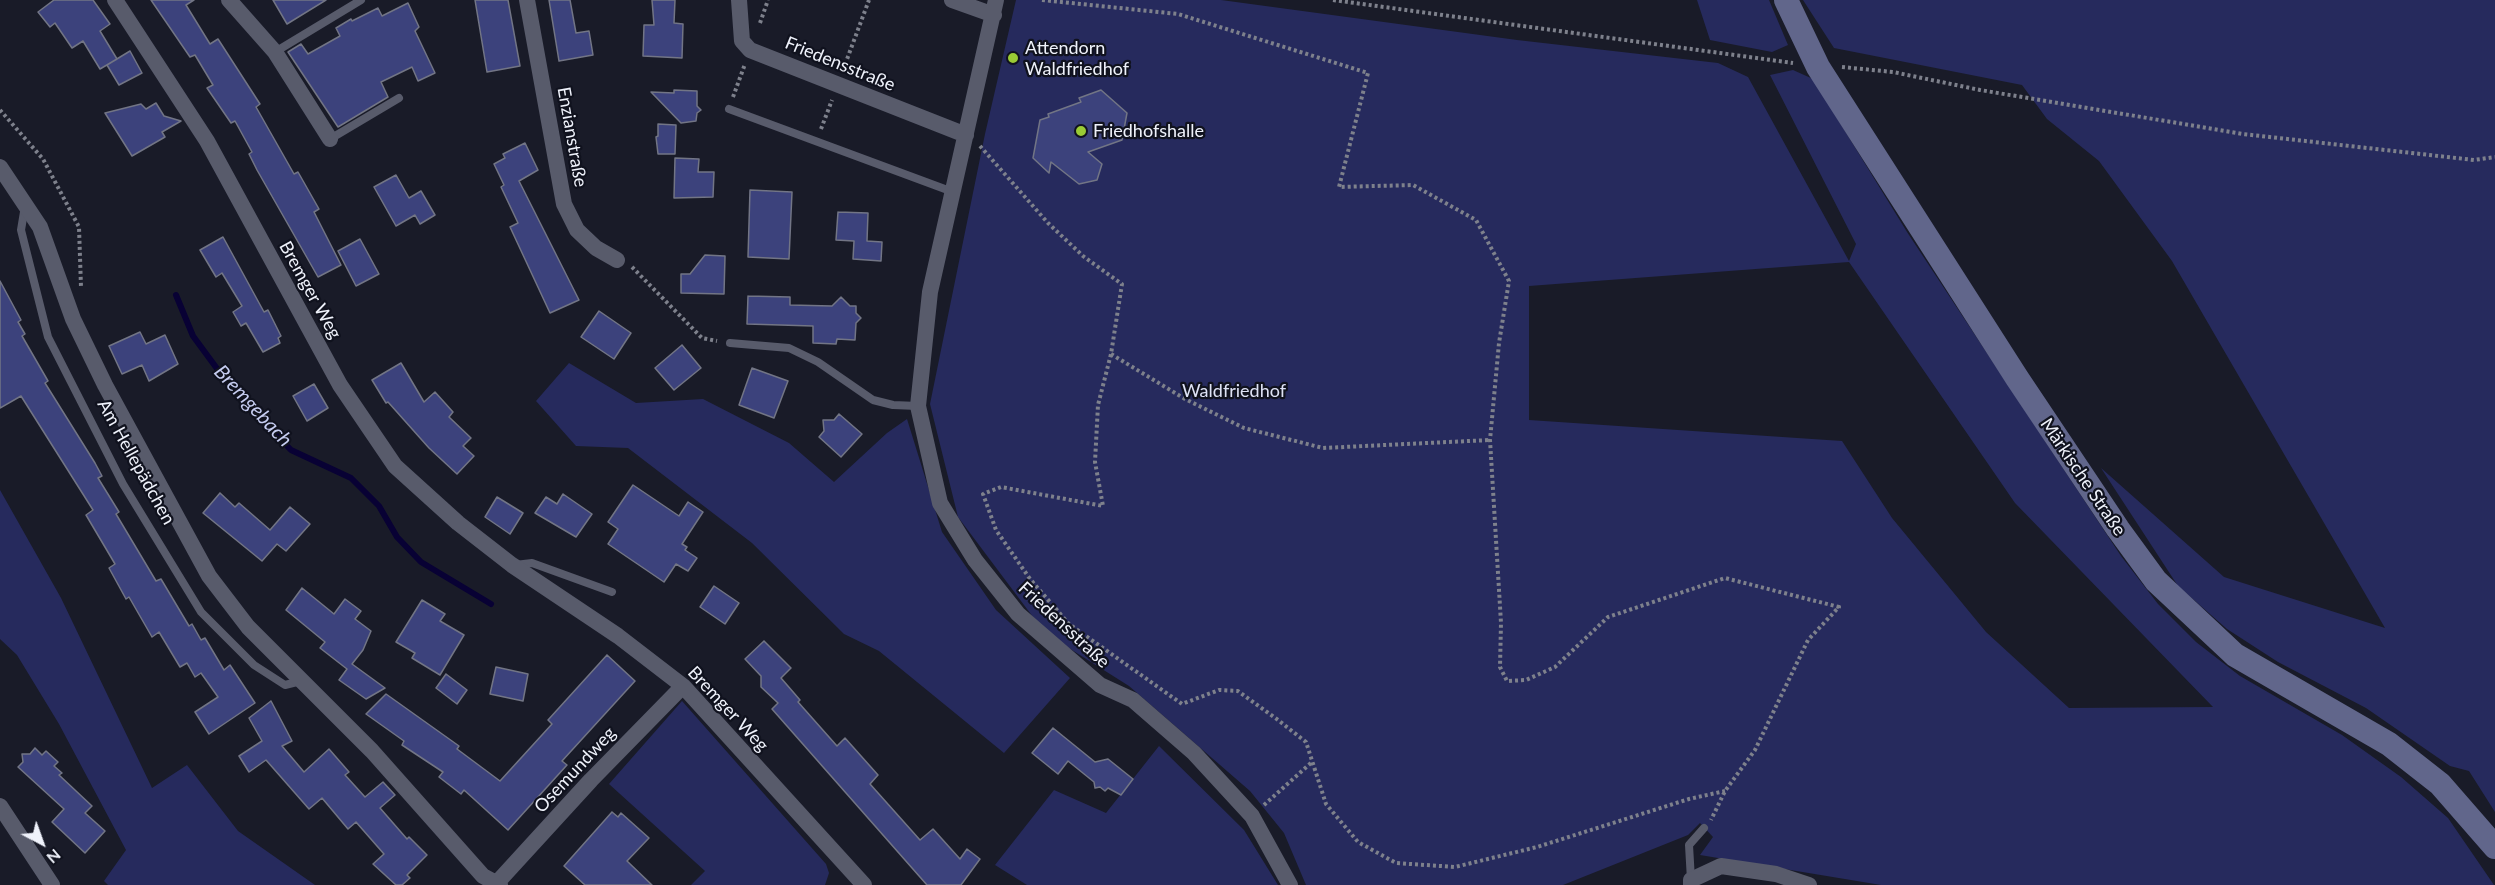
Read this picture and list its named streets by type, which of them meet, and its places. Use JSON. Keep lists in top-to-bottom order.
{
  "streets": {
    "main road": ["Märkische Straße"],
    "street": [
      "Friedensstraße",
      "Enzianstraße",
      "Bremger Weg",
      "Am Hellepädchen",
      "Osemundweg"
    ]
  },
  "crossings": [
    ["Bremger Weg", "Osemundweg"],
    ["Am Hellepädchen", "Osemundweg"]
  ],
  "water": ["Bremgebach"],
  "parks": ["Waldfriedhof"],
  "places": ["Attendorn Waldfriedhof", "Friedhofshalle"],
  "north": "bottom right"
}
